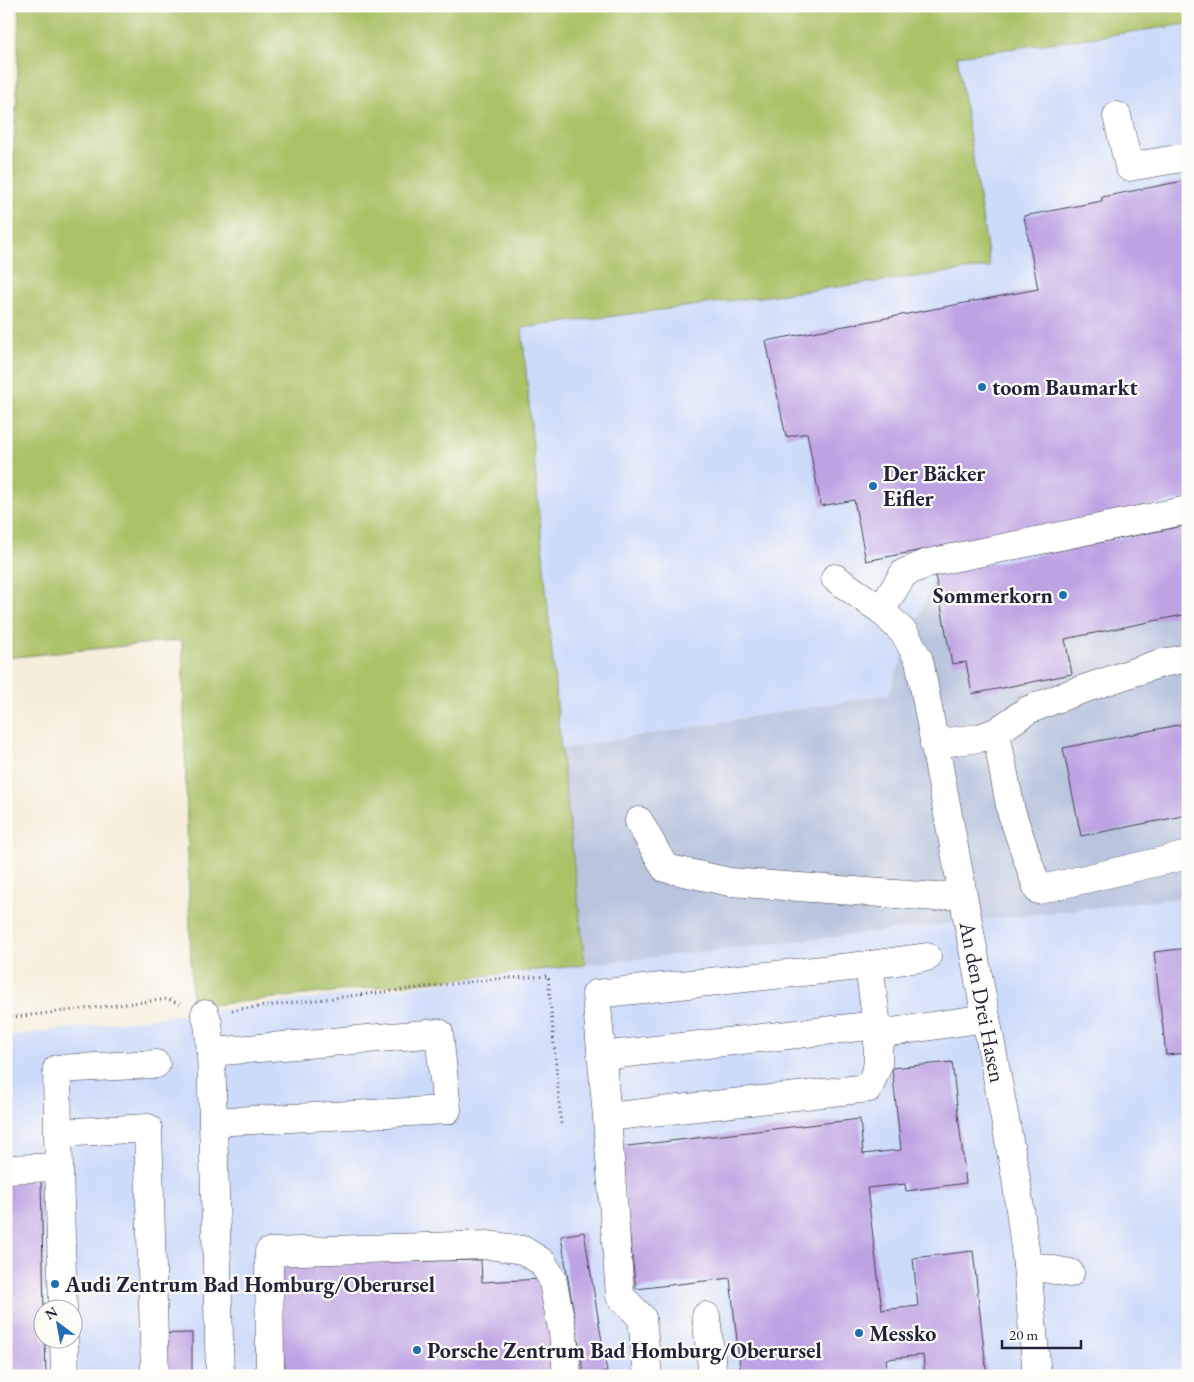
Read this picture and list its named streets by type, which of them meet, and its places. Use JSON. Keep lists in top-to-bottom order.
{
  "streets": {
    "street": ["An den Drei Hasen"]
  },
  "places": [
    "toom Baumarkt",
    "Der Bäcker Eifler",
    "Sommerkorn",
    "Audi Zentrum Bad Homburg/Oberursel",
    "Messko",
    "Porsche Zentrum Bad Homburg/Oberursel"
  ],
  "scale_bar": "20 m",
  "north": "top left"
}
